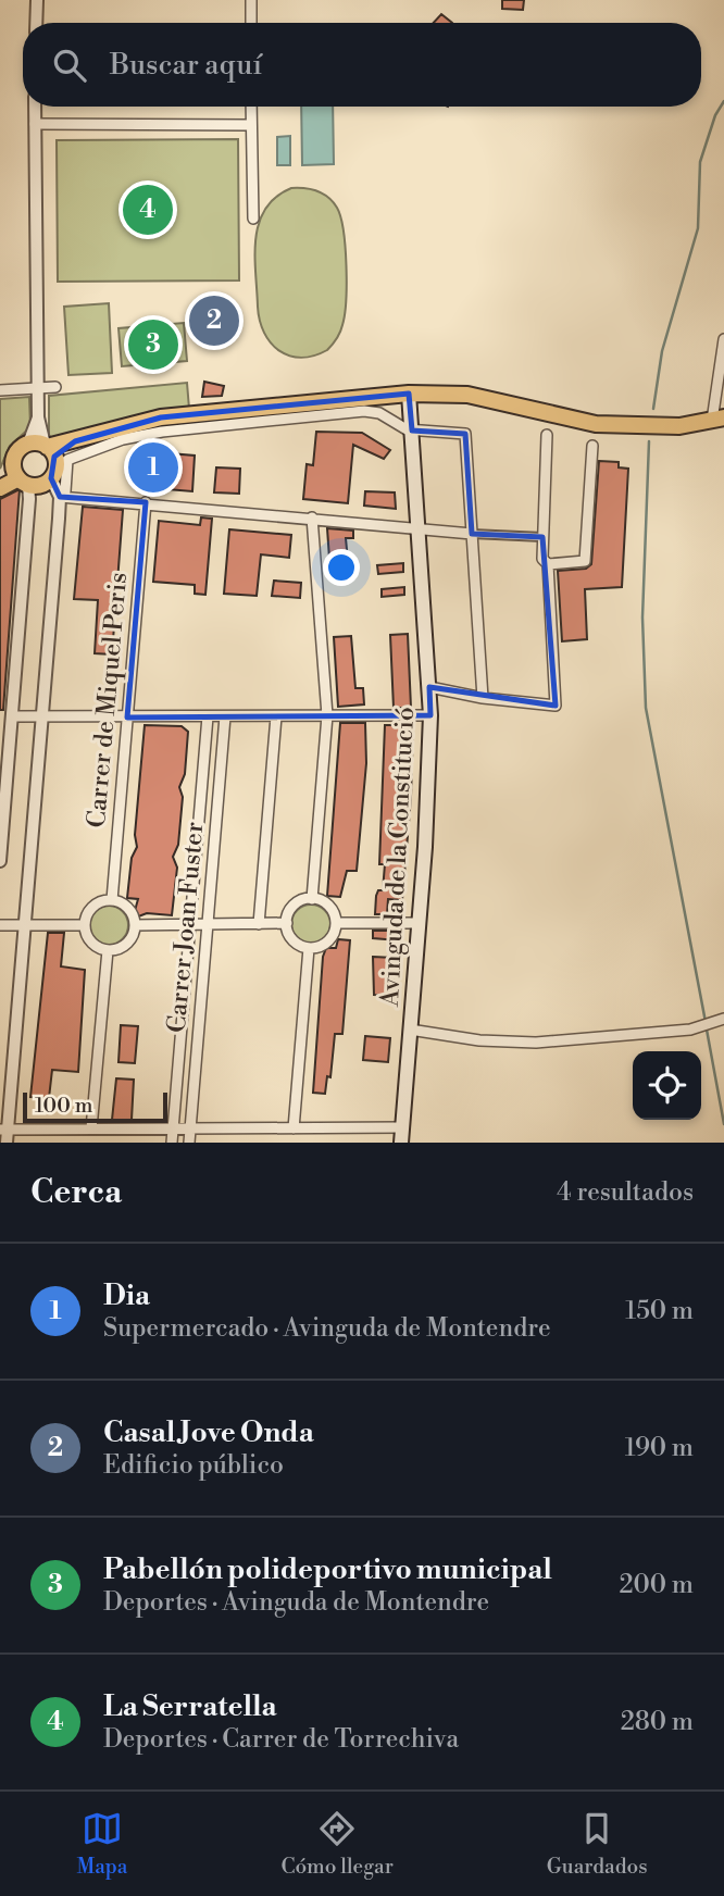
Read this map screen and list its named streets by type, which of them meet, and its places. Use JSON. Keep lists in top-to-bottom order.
{
  "streets": {
    "main road": ["Avinguda de la Constitució"],
    "street": ["Carrer de Miquel Peris", "Carrer Joan Fuster"]
  },
  "scale_bar": "100 m",
  "page": {
    "search": "Buscar aquí",
    "pins": [
      "4",
      "2",
      "3",
      "1"
    ],
    "scale": "100 m",
    "heading": ["Cerca", "4 resultados"],
    "list": [
      {
        "mark": "1",
        "name": "Dia",
        "note": "Supermercado · Avinguda de Montendre",
        "value": "150 m"
      },
      {
        "mark": "2",
        "name": "Casal Jove Onda",
        "note": "Edificio público",
        "value": "190 m"
      },
      {
        "mark": "3",
        "name": "Pabellón polideportivo municipal",
        "note": "Deportes · Avinguda de Montendre",
        "value": "200 m"
      },
      {
        "mark": "4",
        "name": "La Serratella",
        "note": "Deportes · Carrer de Torrechiva",
        "value": "280 m"
      }
    ],
    "nav": ["Mapa", "Cómo llegar", "Guardados"]
  }
}
